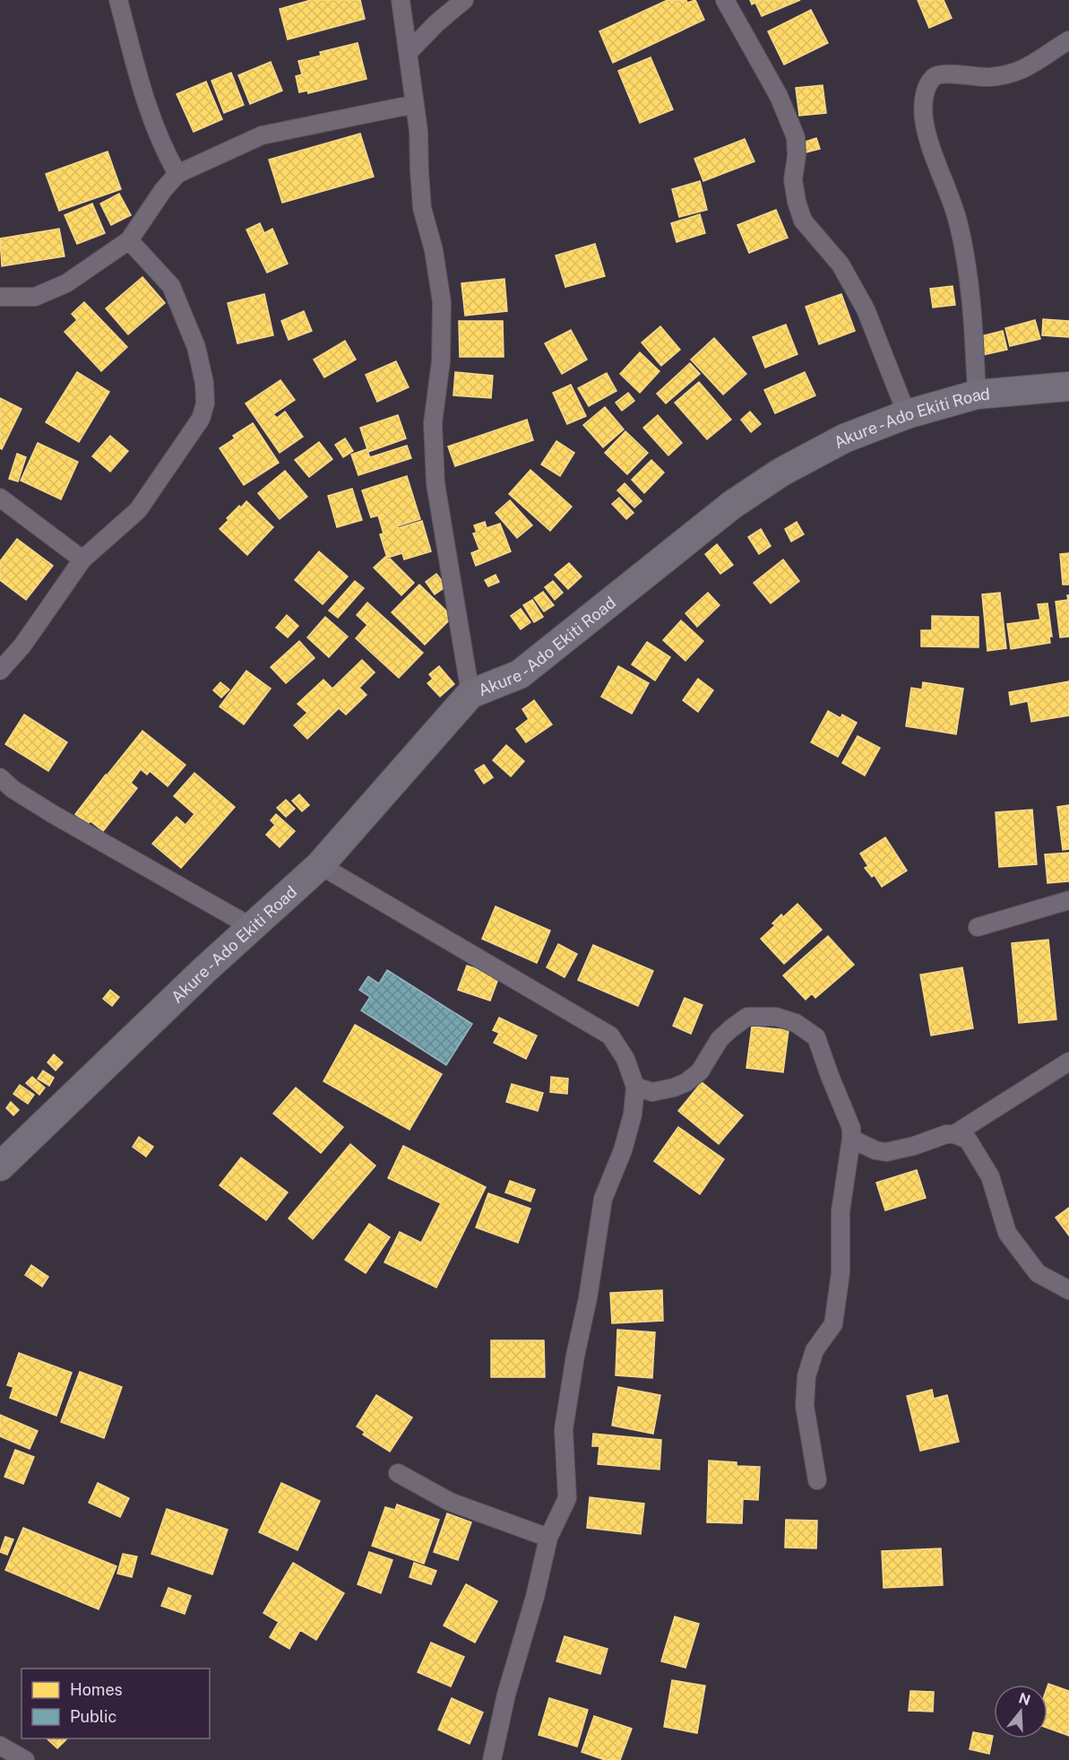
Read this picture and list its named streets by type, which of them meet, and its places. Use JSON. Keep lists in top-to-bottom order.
{
  "streets": {
    "main road": ["Akure - Ado Ekiti Road"]
  },
  "legend": ["Homes", "Public"],
  "north": "top"
}
